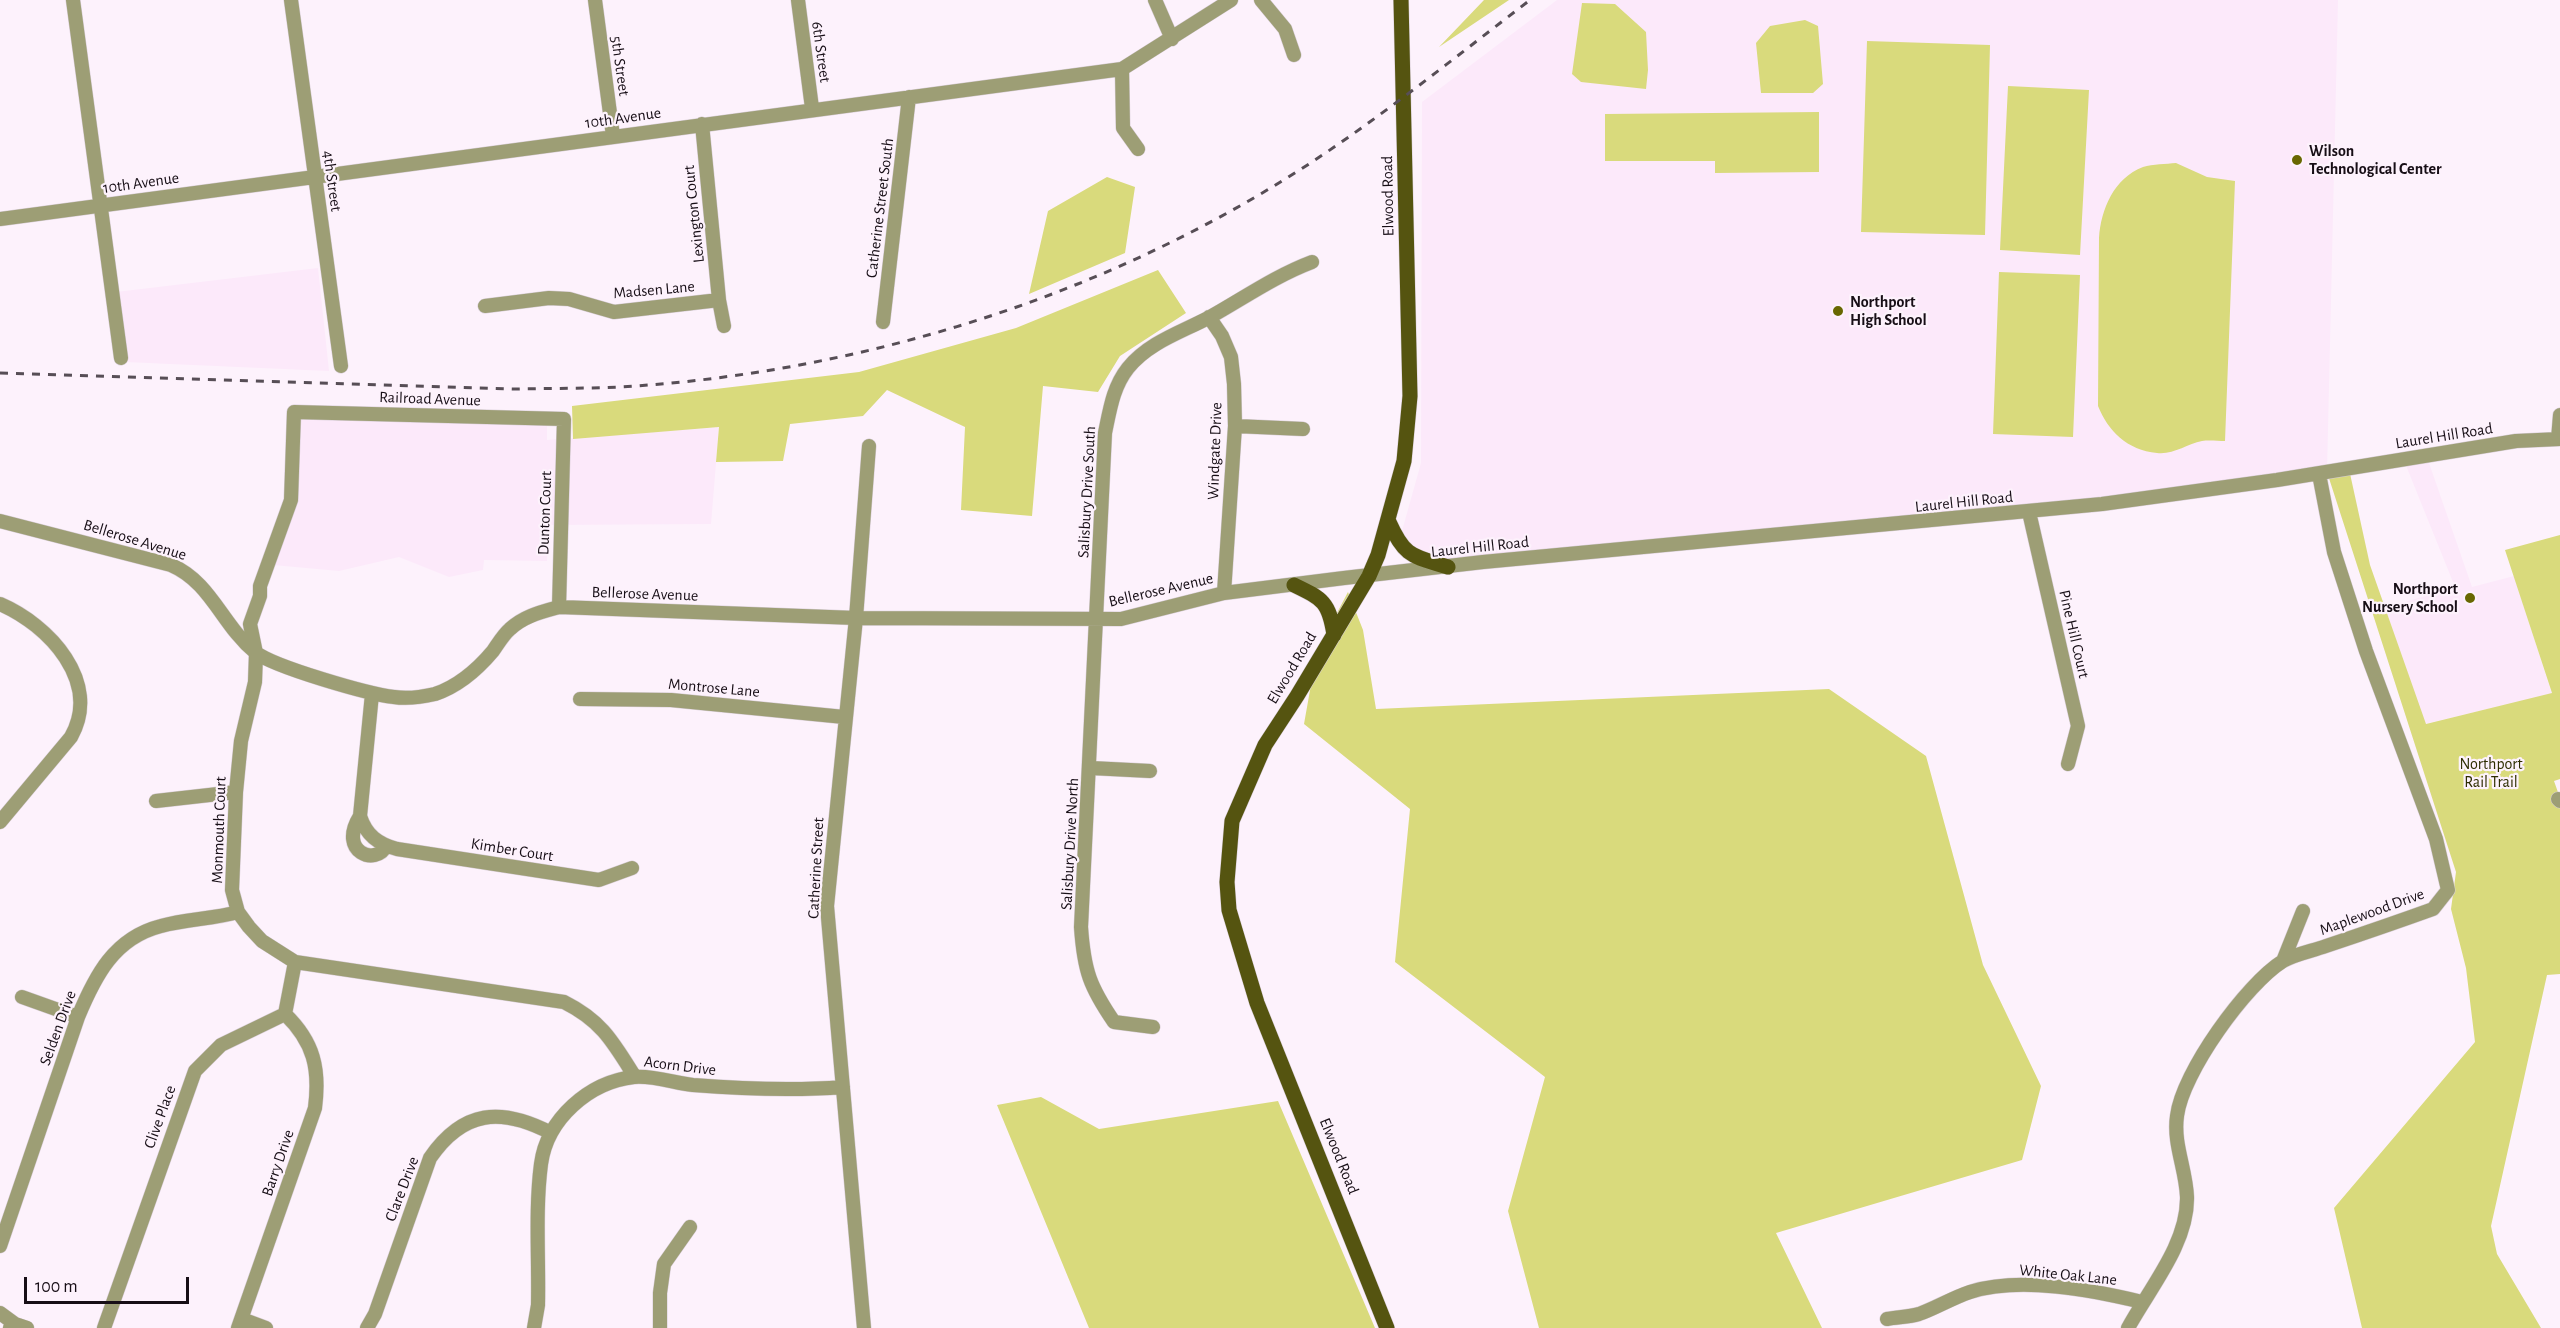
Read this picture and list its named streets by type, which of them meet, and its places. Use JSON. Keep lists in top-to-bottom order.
{
  "streets": {
    "main road": ["Elwood Road"],
    "street": [
      "6th Street",
      "5th Street",
      "10th Avenue",
      "4th Street",
      "Catherine Street South",
      "Lexington Court",
      "Madsen Lane",
      "Railroad Avenue",
      "Laurel Hill Road",
      "Windgate Drive",
      "Salisbury Drive South",
      "Dunton Court",
      "Bellerose Avenue",
      "Pine Hill Court",
      "Montrose Lane",
      "Monmouth Court",
      "Salisbury Drive North",
      "Kimber Court",
      "Catherine Street",
      "Maplewood Drive",
      "Selden Drive",
      "Acorn Drive",
      "Clive Place",
      "Barry Drive",
      "Clare Drive",
      "White Oak Lane"
    ]
  },
  "crossings": [
    ["6th Street", "10th Avenue"],
    ["5th Street", "10th Avenue"],
    ["10th Avenue", "4th Street"],
    ["10th Avenue", "Catherine Street South"],
    ["10th Avenue", "Lexington Court"],
    ["Elwood Road", "Laurel Hill Road"],
    ["Elwood Road", "Bellerose Avenue"],
    ["Lexington Court", "Madsen Lane"],
    ["Railroad Avenue", "Dunton Court"],
    ["Railroad Avenue", "Monmouth Court"],
    ["Laurel Hill Road", "Bellerose Avenue"],
    ["Laurel Hill Road", "Pine Hill Court"],
    ["Laurel Hill Road", "Maplewood Drive"],
    ["Windgate Drive", "Salisbury Drive South"],
    ["Windgate Drive", "Bellerose Avenue"],
    ["Salisbury Drive South", "Bellerose Avenue"],
    ["Salisbury Drive South", "Salisbury Drive North"],
    ["Dunton Court", "Bellerose Avenue"],
    ["Bellerose Avenue", "Monmouth Court"],
    ["Bellerose Avenue", "Salisbury Drive North"],
    ["Bellerose Avenue", "Kimber Court"],
    ["Bellerose Avenue", "Catherine Street"],
    ["Montrose Lane", "Catherine Street"],
    ["Monmouth Court", "Selden Drive"],
    ["Monmouth Court", "Acorn Drive"],
    ["Catherine Street", "Acorn Drive"],
    ["Maplewood Drive", "White Oak Lane"],
    ["Acorn Drive", "Clare Drive"],
    ["Clive Place", "Barry Drive"]
  ],
  "parks": ["Northport Rail Trail"],
  "places": ["Wilson Technological Center", "Northport High School", "Northport Nursery School"],
  "scale_bar": "100 m"
}
